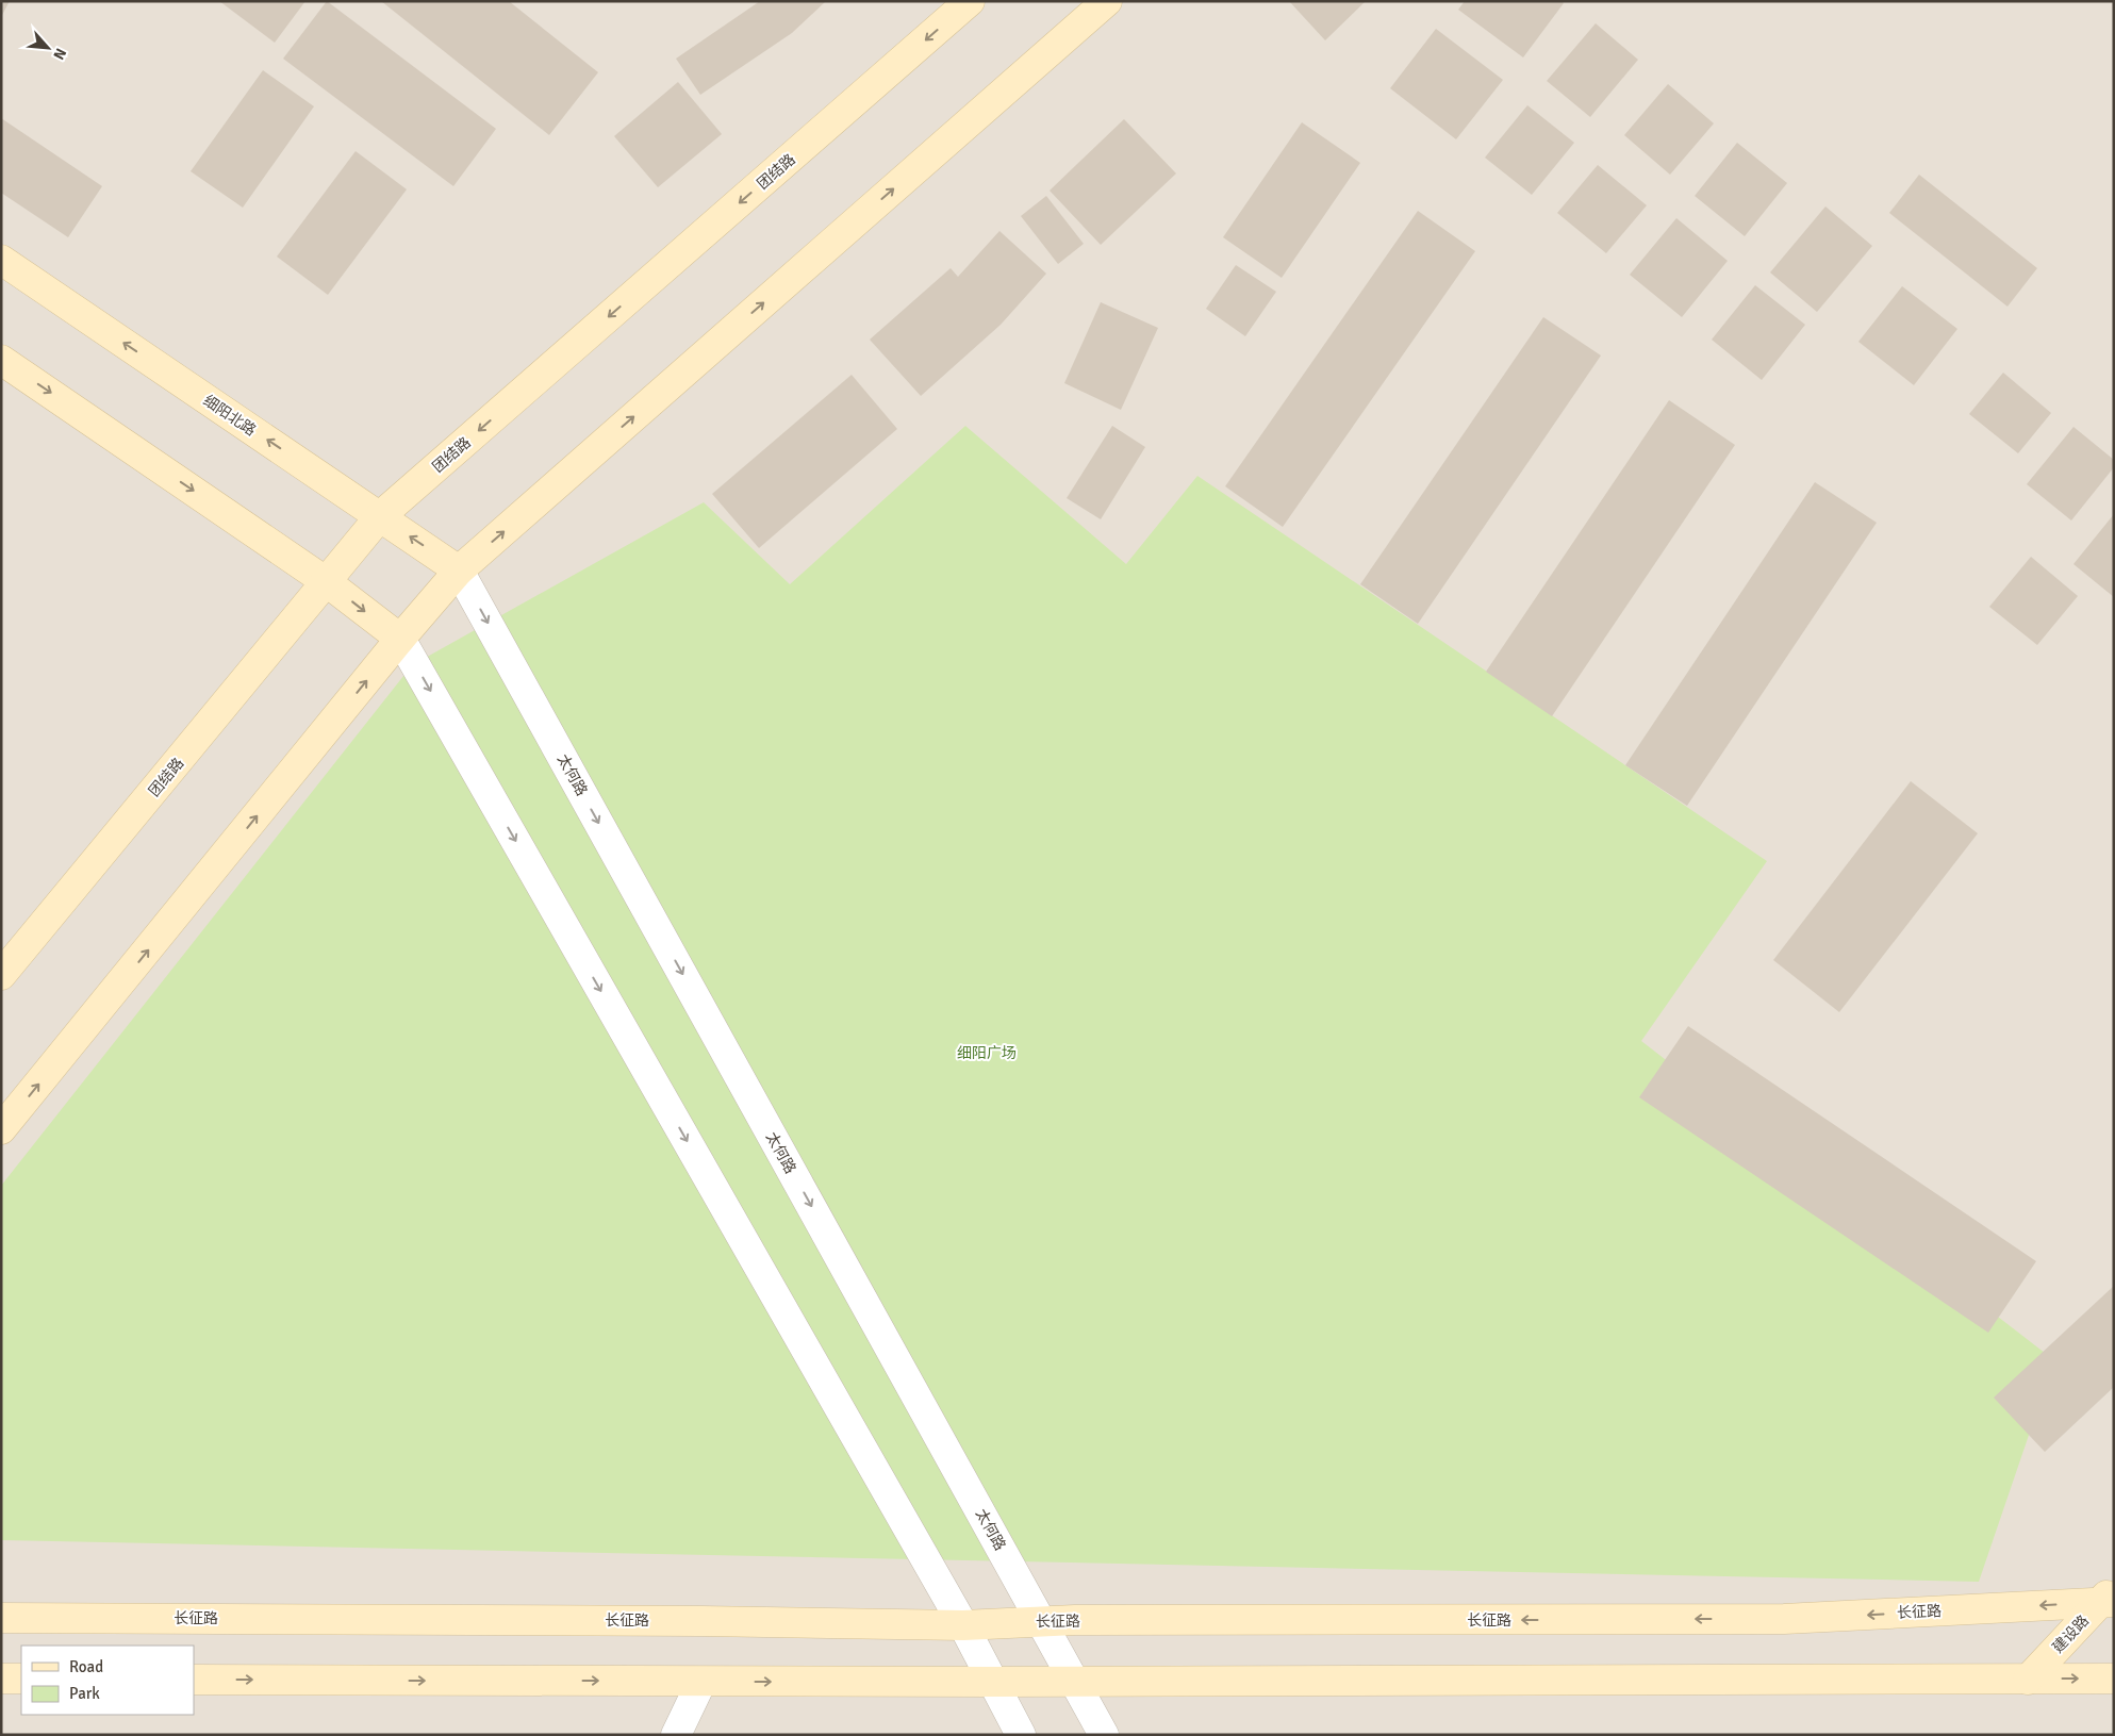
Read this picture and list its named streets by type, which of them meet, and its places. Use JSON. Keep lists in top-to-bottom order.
{
  "streets": {
    "main road": [
      "团结路",
      "细阳北路",
      "长征路",
      "建设路"
    ],
    "street": ["太何路"]
  },
  "crossings": [
    ["团结路", "细阳北路"],
    ["细阳北路", "太何路"],
    ["太何路", "长征路"],
    ["长征路", "建设路"]
  ],
  "parks": ["细阳广场"],
  "legend": ["Road", "Park"],
  "north": "bottom right"
}
